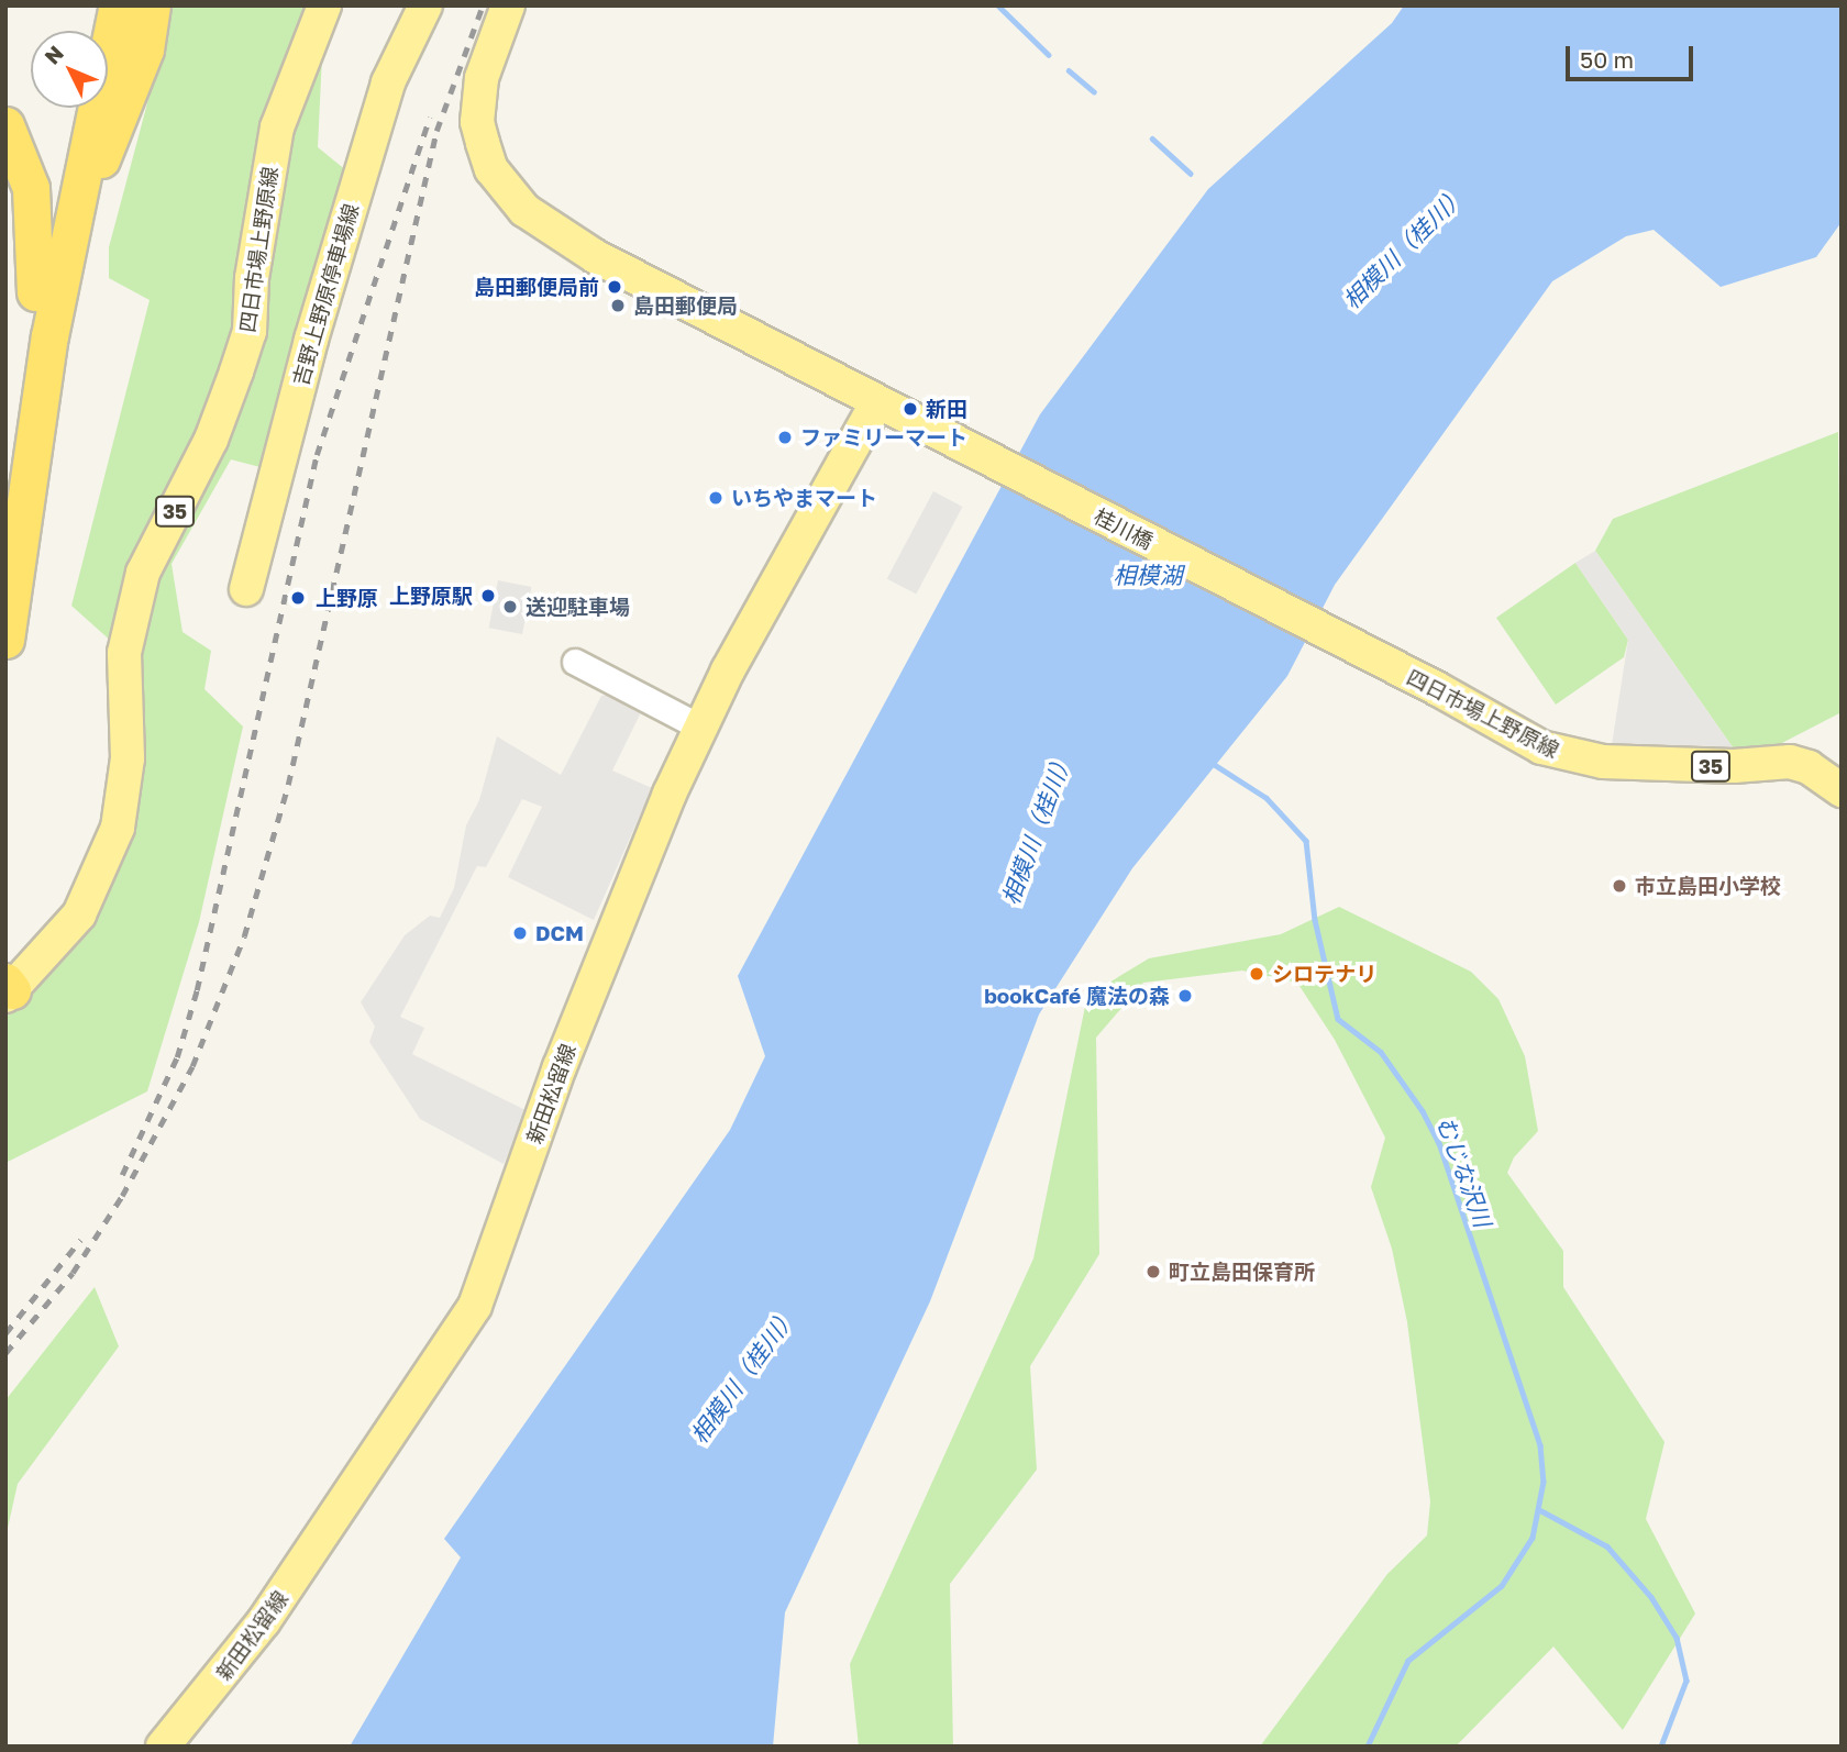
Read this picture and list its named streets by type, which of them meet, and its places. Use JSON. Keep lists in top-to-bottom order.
{
  "streets": {
    "main road": [
      "四日市場上野原線",
      "吉野上野原停車場線",
      "35",
      "桂川橋",
      "新田松留線"
    ]
  },
  "crossings": [
    ["四日市場上野原線", "桂川橋"],
    ["35", "桂川橋"],
    ["35", "新田松留線"],
    ["桂川橋", "新田松留線"]
  ],
  "water": ["相模川（桂川）", "相模湖", "むじな沢川"],
  "places": [
    "島田郵便局前",
    "島田郵便局",
    "新田",
    "ファミリーマート",
    "いちやまマート",
    "上野原駅",
    "上野原",
    "送迎駐車場",
    "市立島田小学校",
    "DCM",
    "シロテナリ",
    "bookCafé 魔法の森",
    "町立島田保育所"
  ],
  "scale_bar": "50 m",
  "north": "top left"
}
